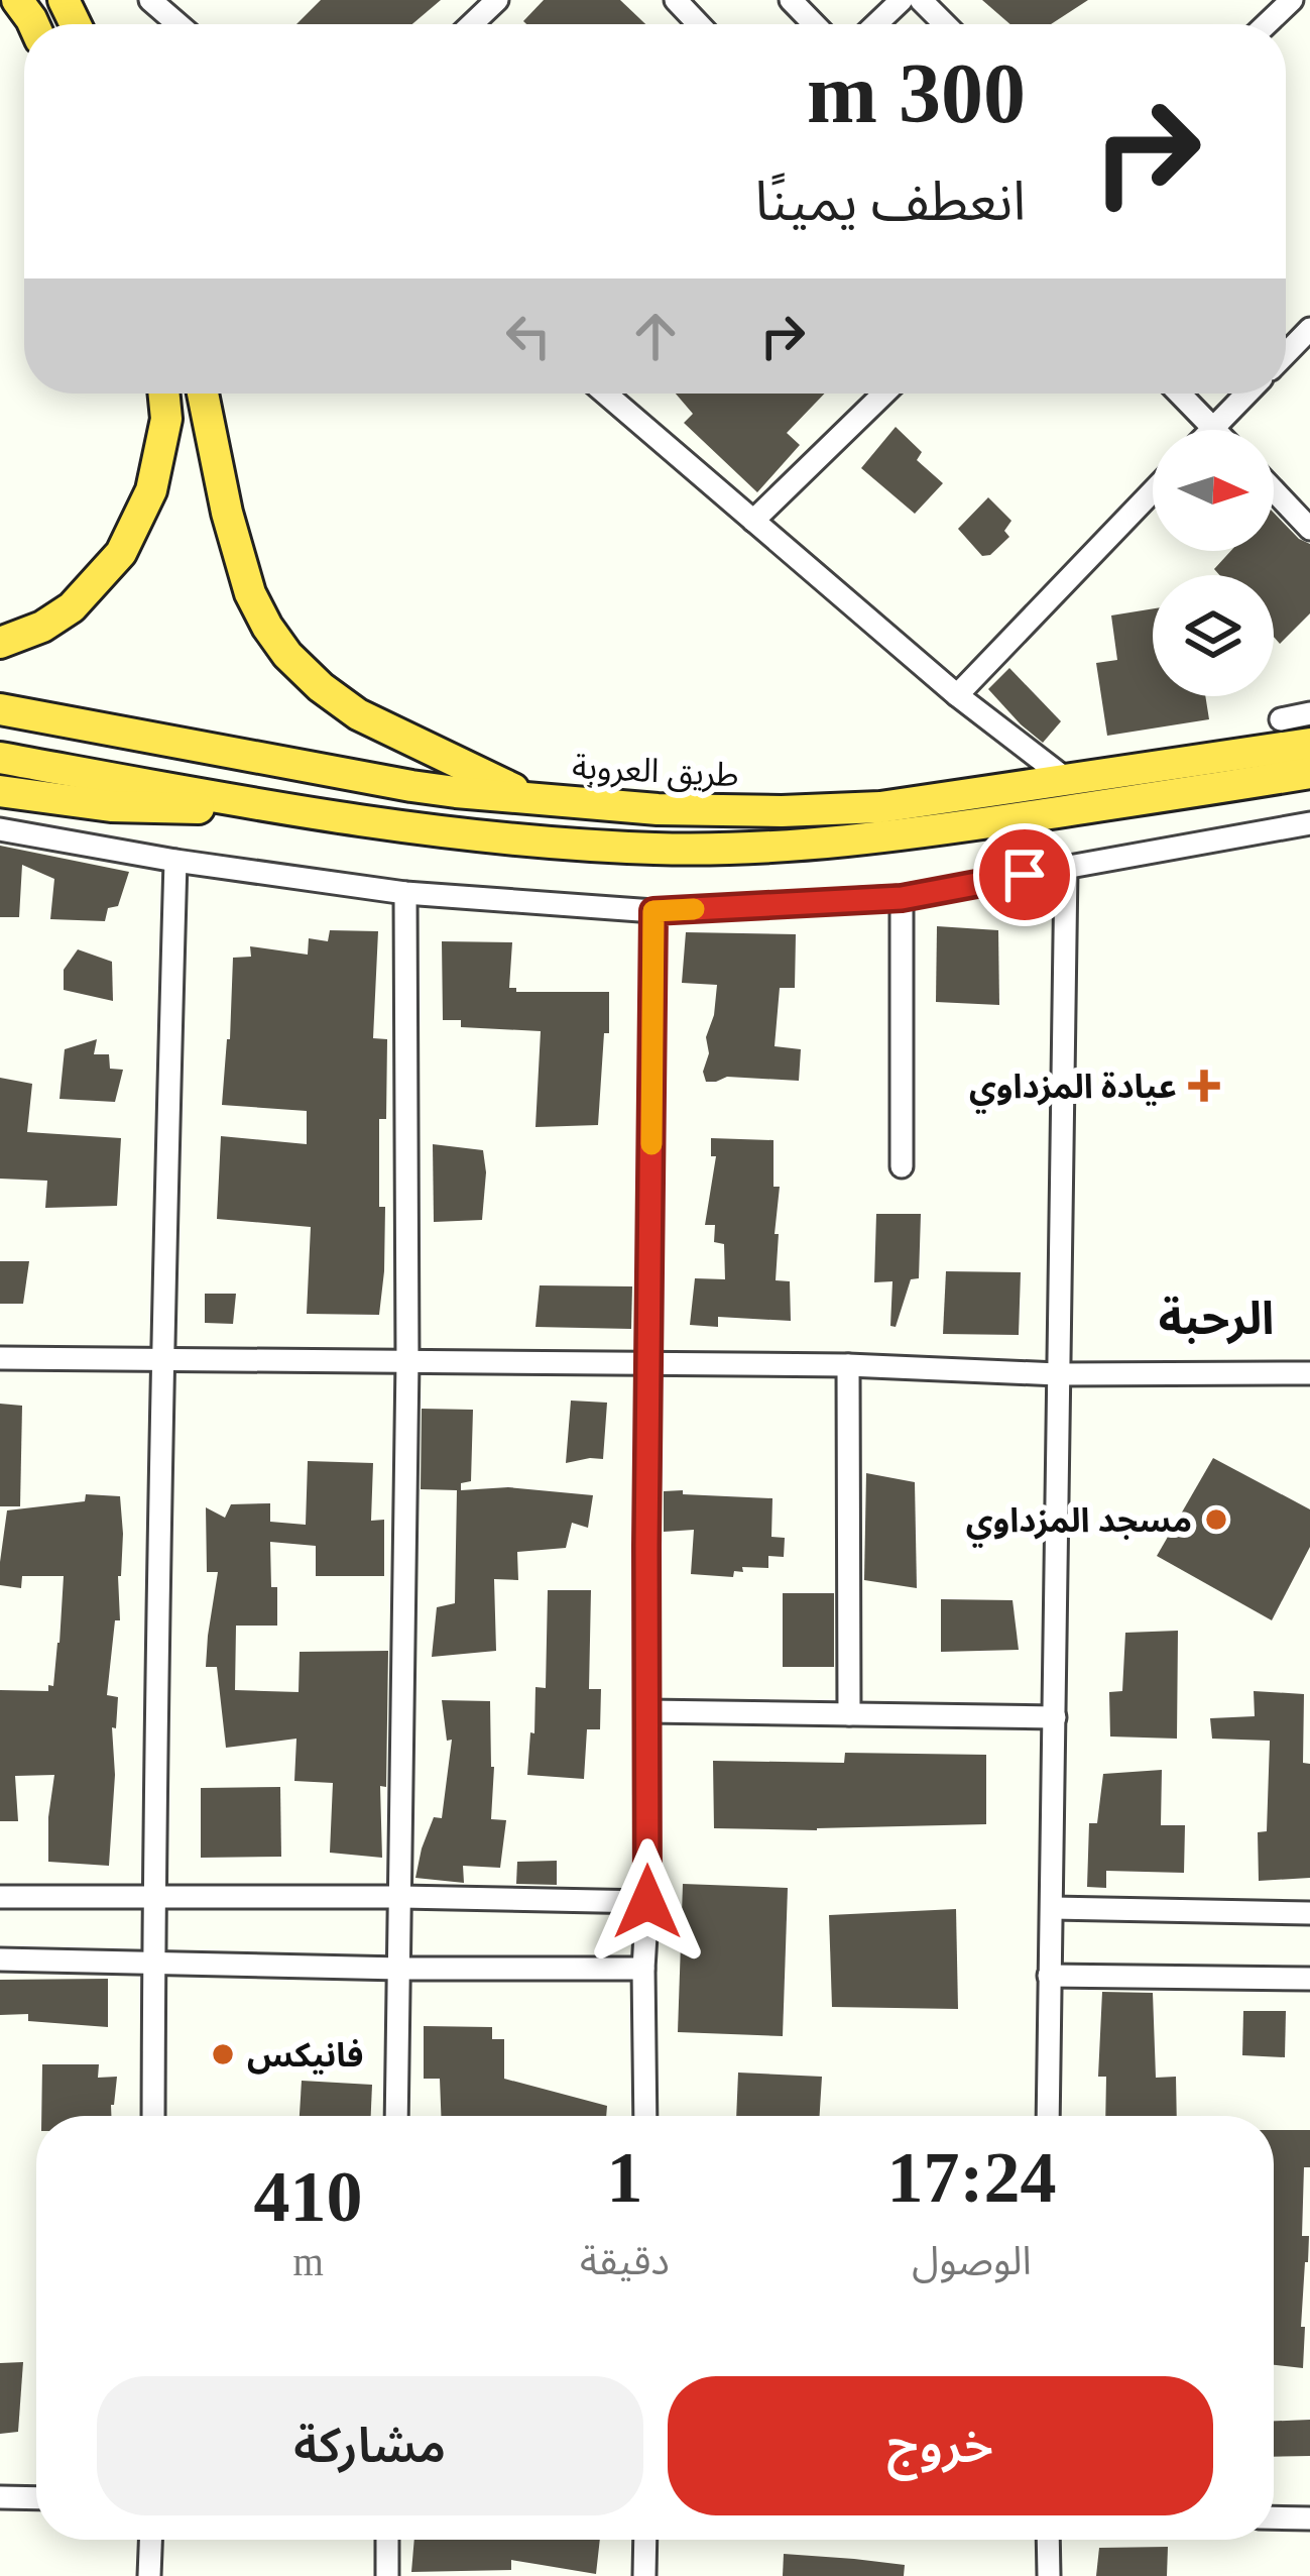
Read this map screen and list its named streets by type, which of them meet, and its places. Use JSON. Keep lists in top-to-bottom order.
{
  "streets": {
    "highway": ["طريق العروبة"]
  },
  "districts": ["الرحبة"],
  "places": {
    "health": ["عيادة المزداوي"],
    "other": ["مسجد المزداوي", "فانيكس"]
  },
  "north": "right",
  "page": {
    "turn": ["300 m", "انعطف يمينًا"],
    "eta": [
      "17:24",
      "الوصول",
      "1",
      "دقيقة",
      "410",
      "m"
    ],
    "buttons": ["خروج", "مشاركة"]
  }
}
